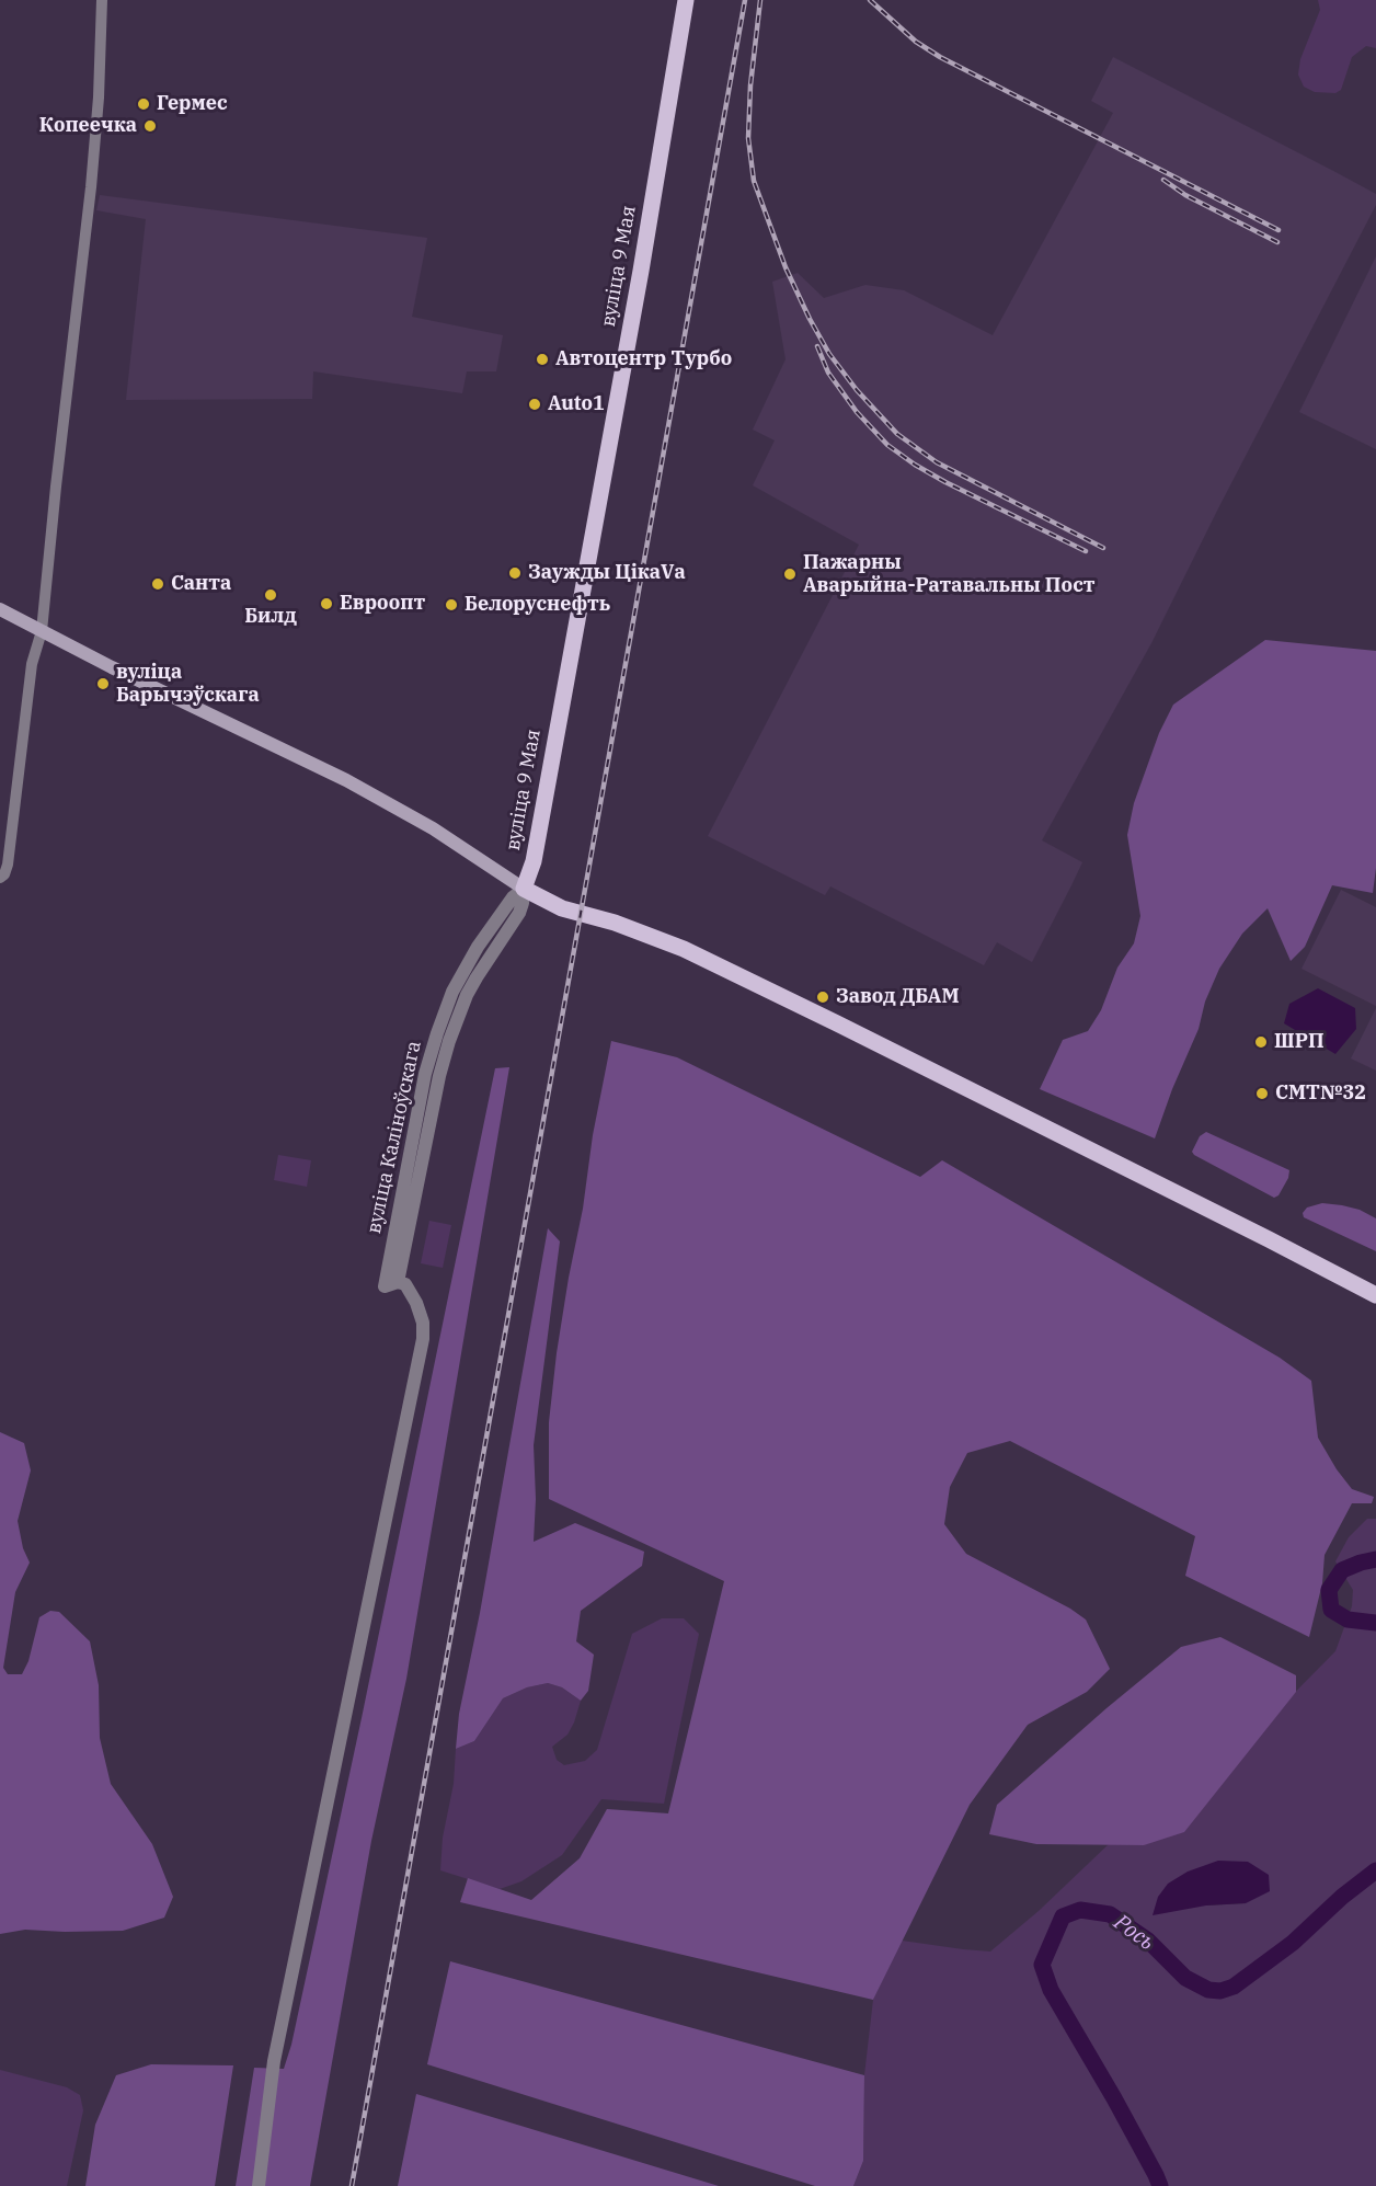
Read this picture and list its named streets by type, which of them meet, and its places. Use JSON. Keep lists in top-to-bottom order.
{
  "streets": {
    "main road": ["вуліца 9 Мая"],
    "street": ["вуліца Каліноўскага"]
  },
  "crossings": [
    ["вуліца 9 Мая", "вуліца Каліноўскага"]
  ],
  "water": ["Рось"],
  "places": [
    "Гермес",
    "Копеечка",
    "Автоцентр Турбо",
    "Auto1",
    "Заужды ЦікаVа",
    "Пажарны Аварыйна-Ратавальны Пост",
    "Санта",
    "Билд",
    "Евроопт",
    "Белоруснефть",
    "вуліца Барычэўскага",
    "Завод ДБАМ",
    "ШРП",
    "СМТ№32"
  ]
}
